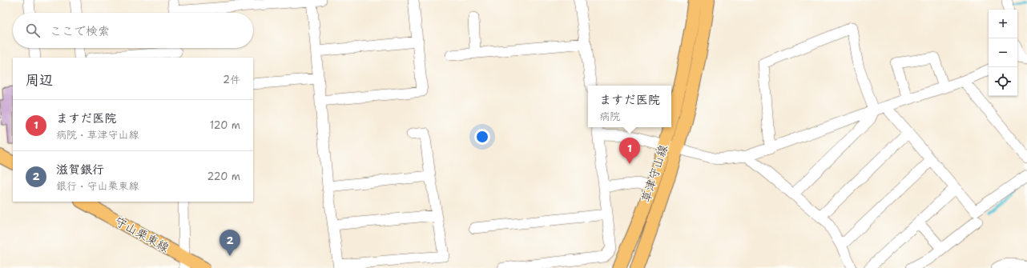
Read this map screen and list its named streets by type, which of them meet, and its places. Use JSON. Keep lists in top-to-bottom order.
{
  "streets": {
    "main road": ["草津守山線", "守山栗東線"]
  },
  "page": {
    "map_buttons": ["+", "−"],
    "search": "ここで検索",
    "heading": ["周辺", "2件"],
    "popup": ["ますだ医院", "病院"],
    "list": [
      {
        "mark": "1",
        "name": "ますだ医院",
        "note": "病院 · 草津守山線",
        "value": "120 m"
      },
      {
        "mark": "2",
        "name": "滋賀銀行",
        "note": "銀行 · 守山栗東線",
        "value": "220 m"
      }
    ],
    "pins": ["1", "2"]
  }
}
